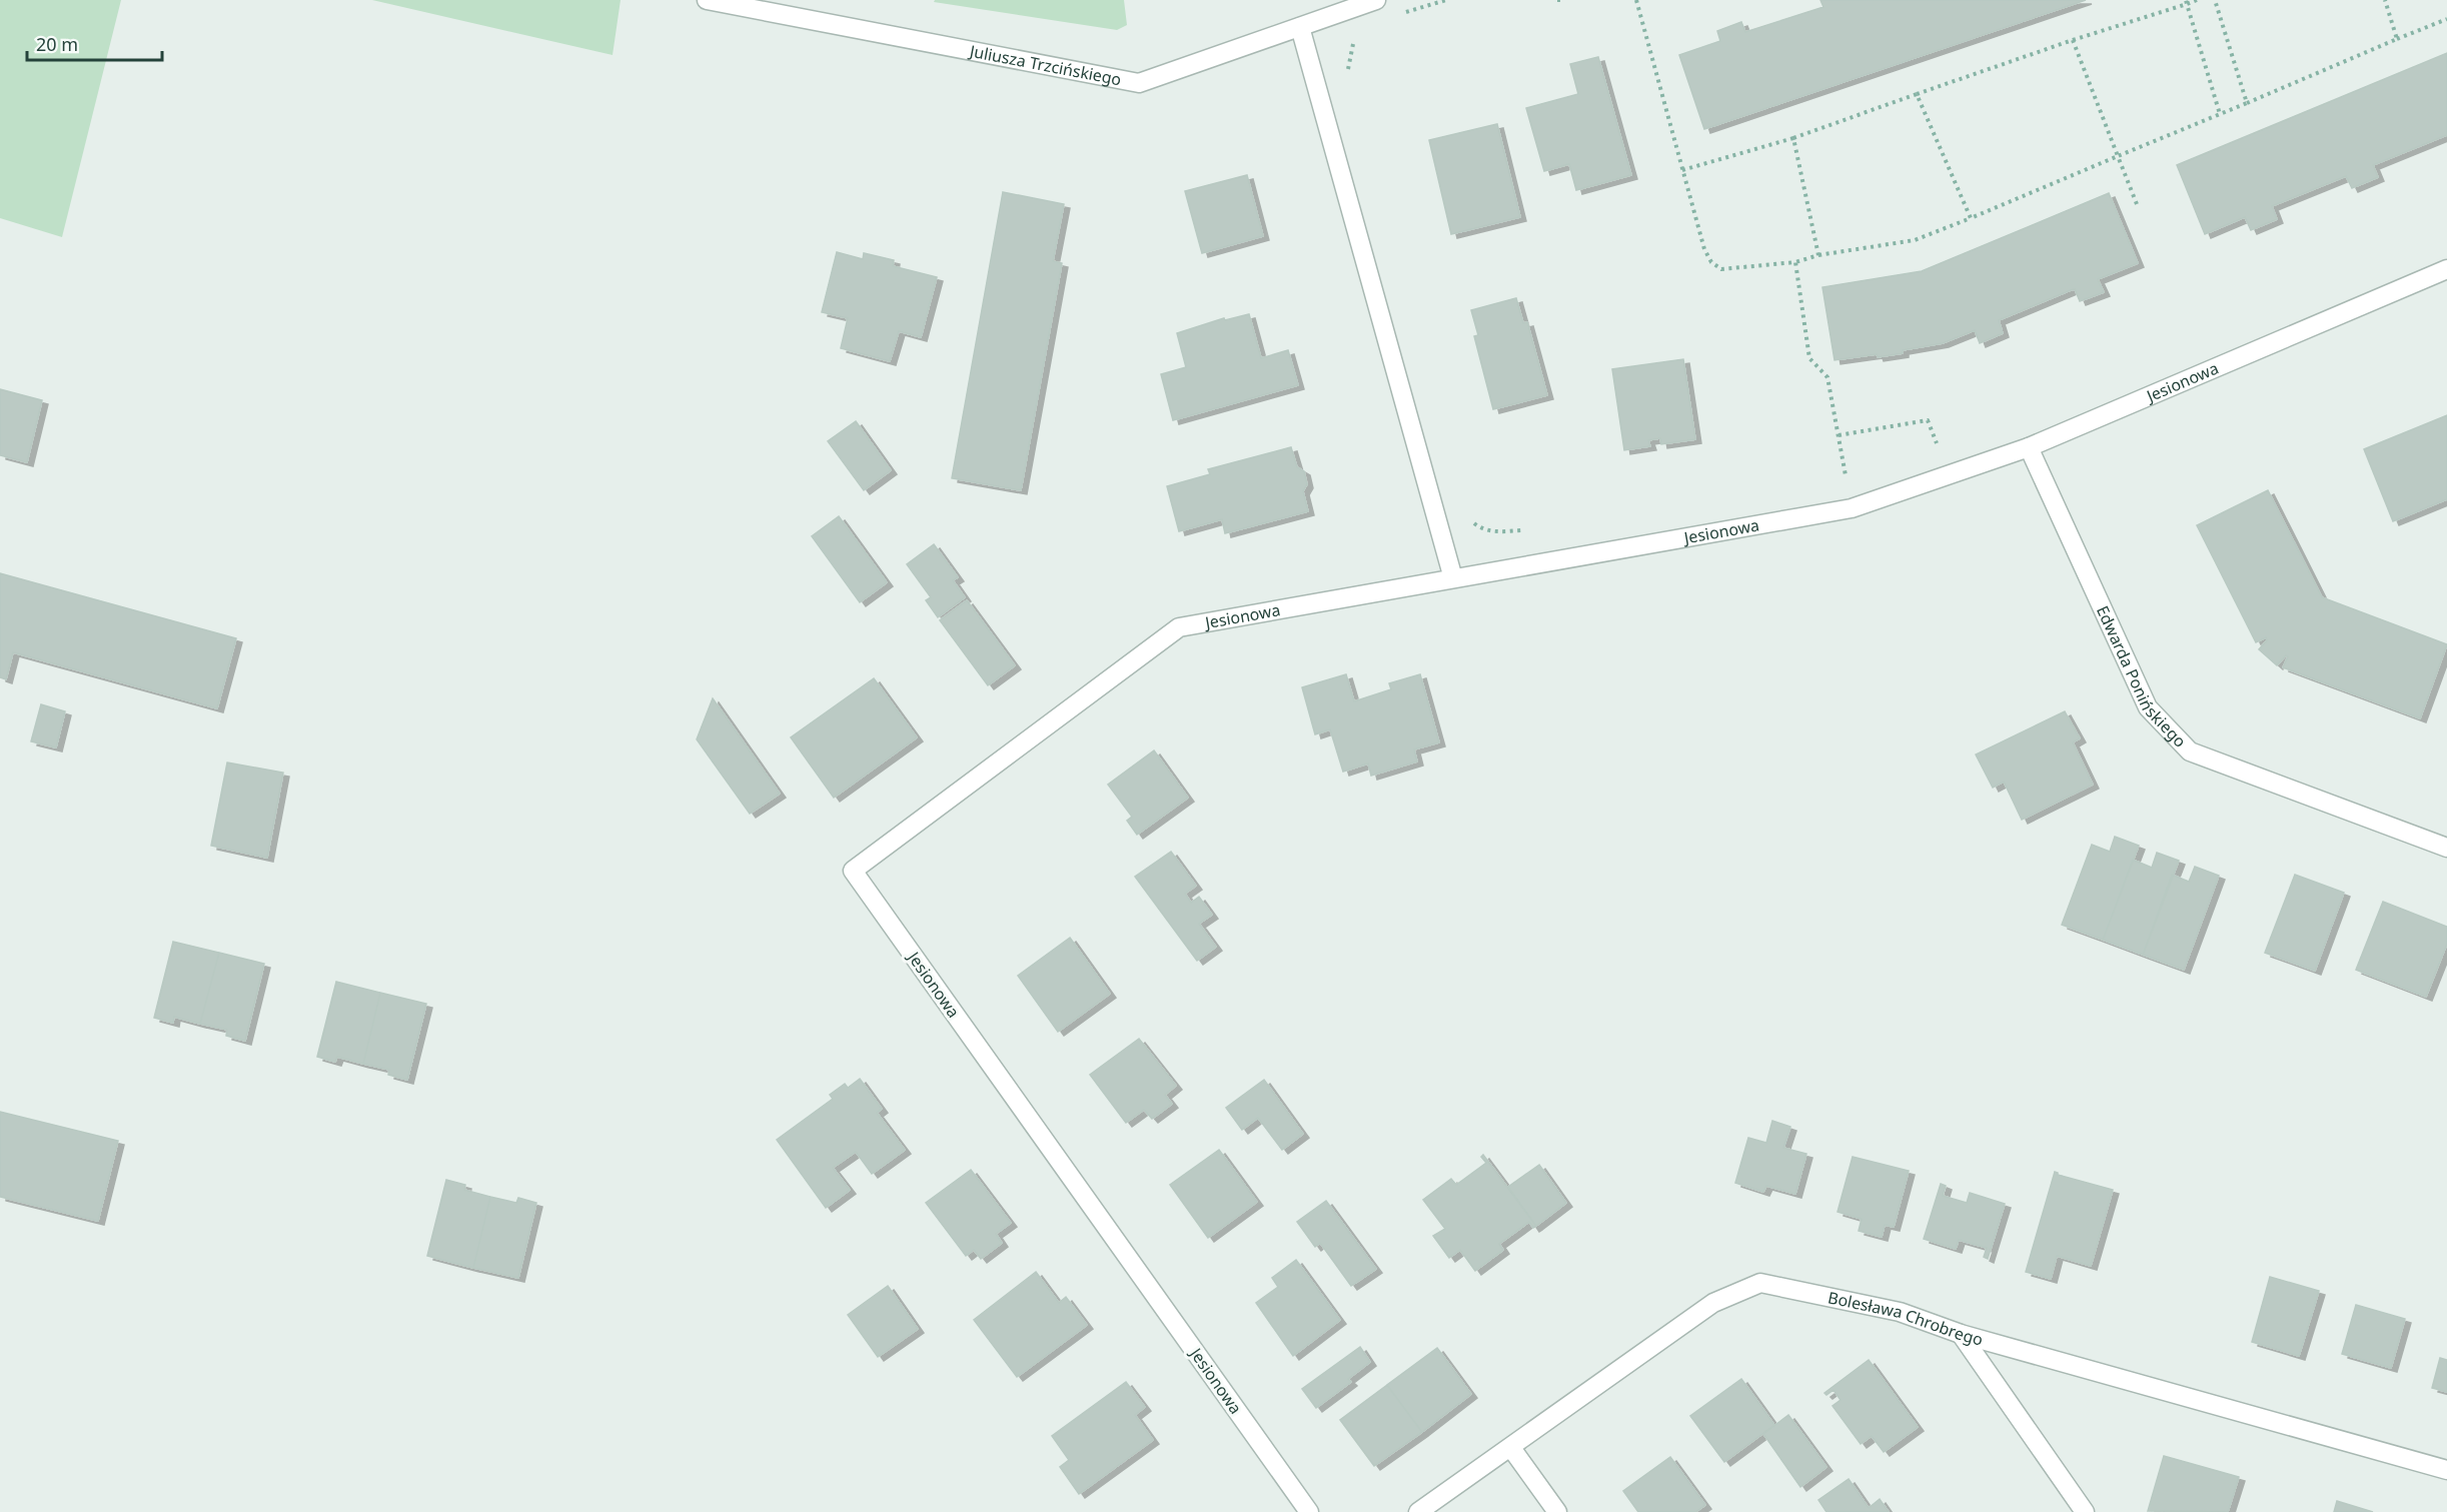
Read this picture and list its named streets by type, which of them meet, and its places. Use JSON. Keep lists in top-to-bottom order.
{
  "streets": {
    "street": [
      "Juliusza Trzcińskiego",
      "Jesionowa",
      "Edwarda Ponińskiego",
      "Bolesława Chrobrego"
    ]
  },
  "crossings": [
    ["Jesionowa", "Edwarda Ponińskiego"]
  ],
  "scale_bar": "20 m"
}
